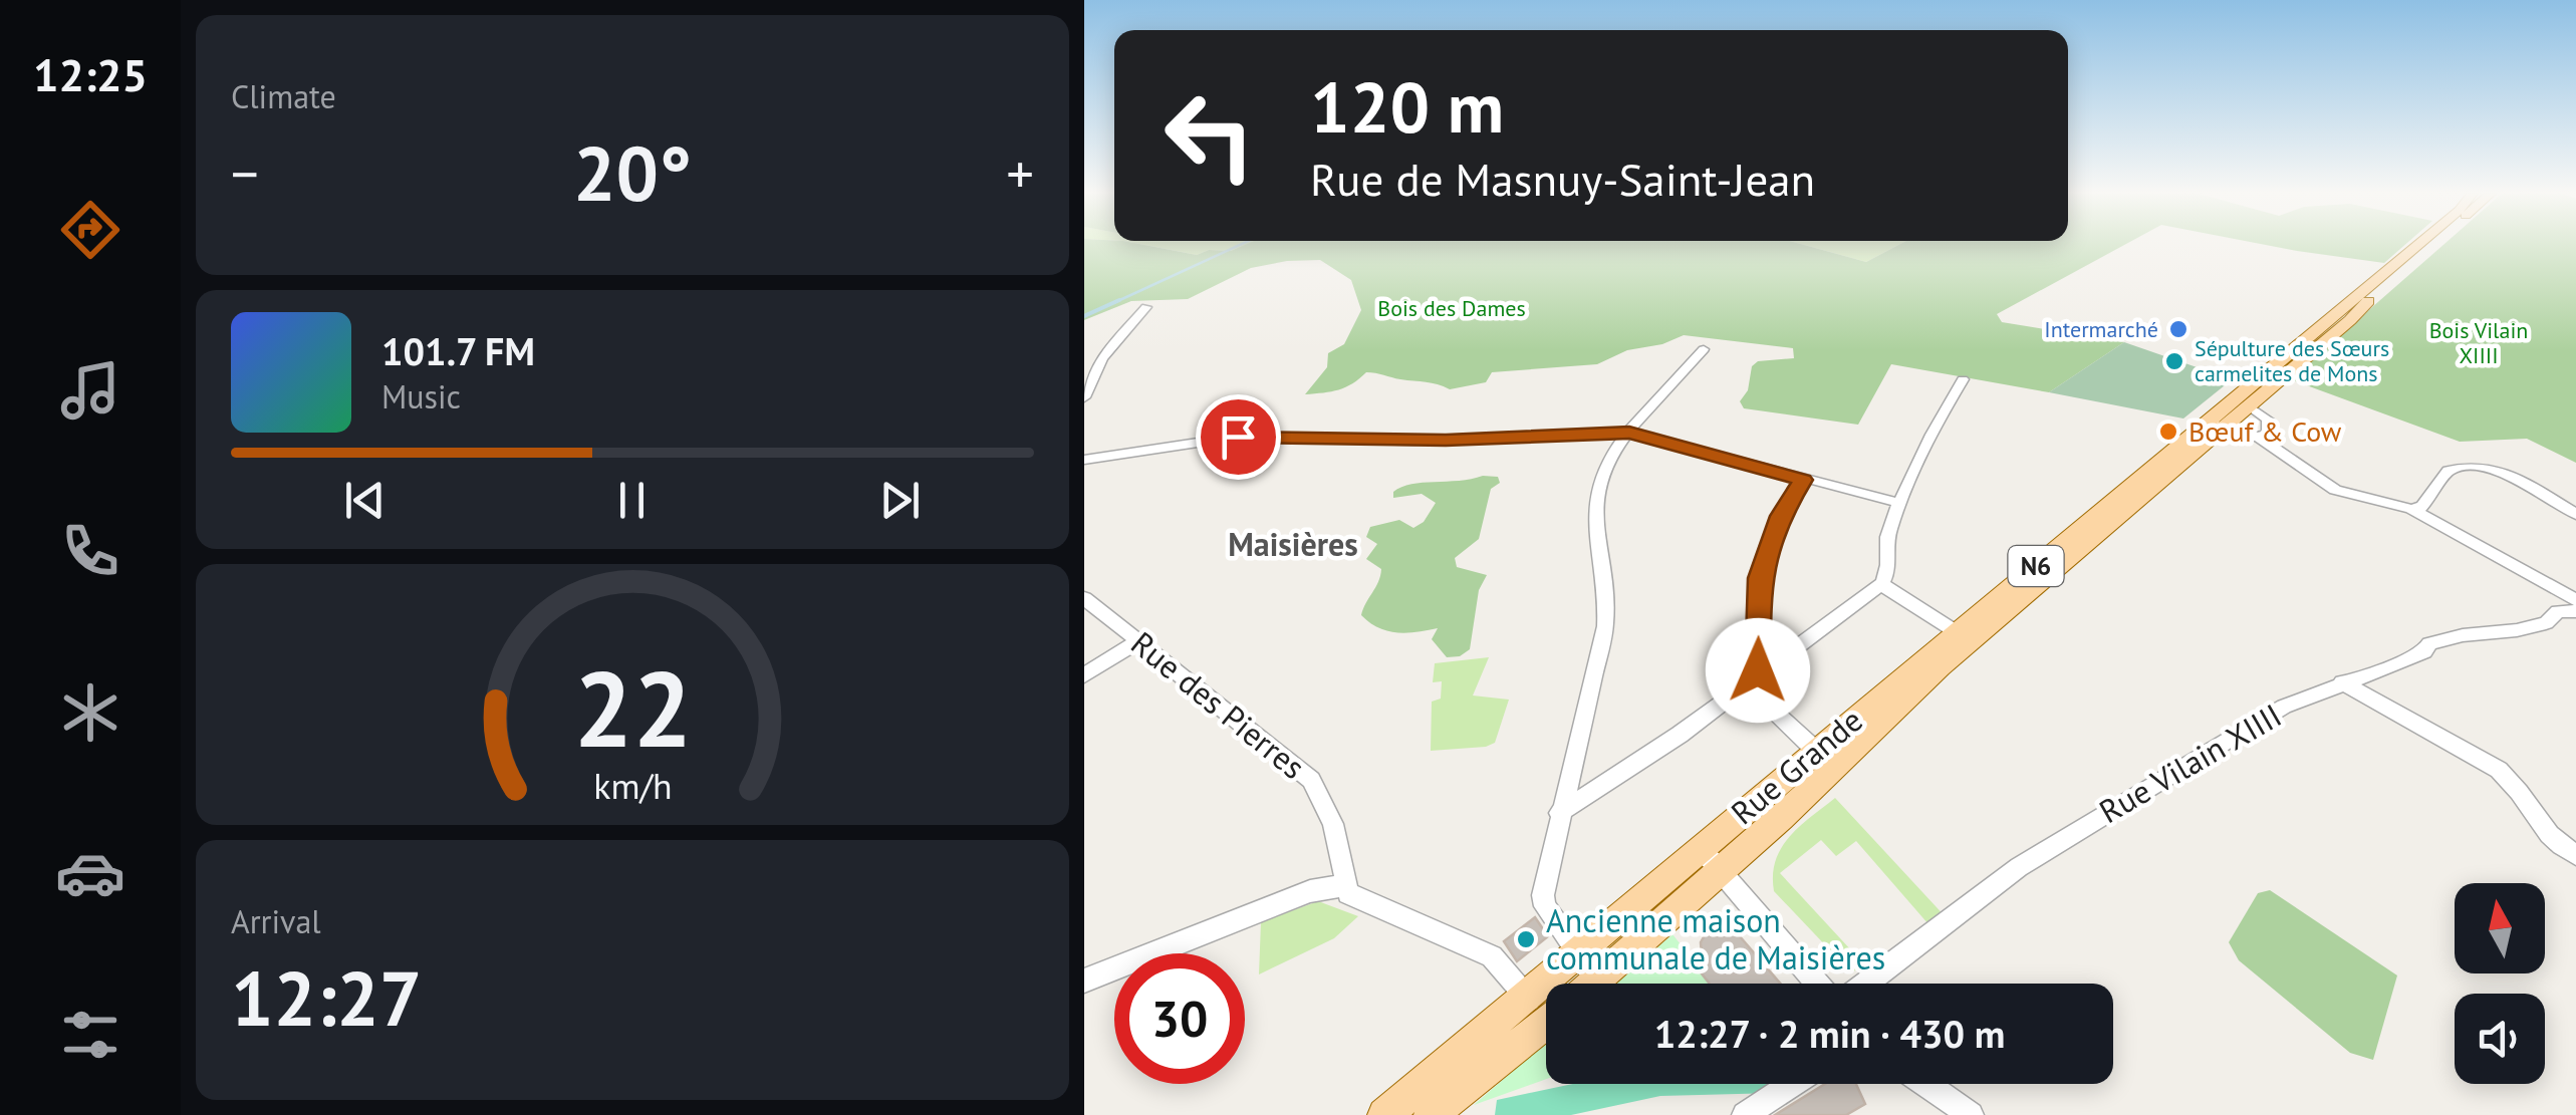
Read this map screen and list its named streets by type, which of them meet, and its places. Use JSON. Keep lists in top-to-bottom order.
{
  "streets": {
    "main road": ["N6", "Rue Grande"],
    "street": ["Rue des Pierres", "Rue Vilain XIIII"]
  },
  "districts": ["Maisières"],
  "parks": ["Bois des Dames", "Bois Vilain XIIII"],
  "places": [
    "Intermarché",
    "Sépulture des Sœurs carmelites de Mons",
    "Bœuf & Cow",
    "Ancienne maison communale de Maisières"
  ],
  "north": "top",
  "page": {
    "tabs": "12:25",
    "tile": [
      "Climate",
      ["Arrival", "12:27"]
    ],
    "turn": ["120 m", "Rue de Masnuy-Saint-Jean"],
    "heat": ["−", "20°", "+"],
    "song": ["101.7 FM", "Music"],
    "limit": "30",
    "trip": "12:27 · 2 min · 430 m",
    "gauge": ["22", "km/h"]
  }
}
